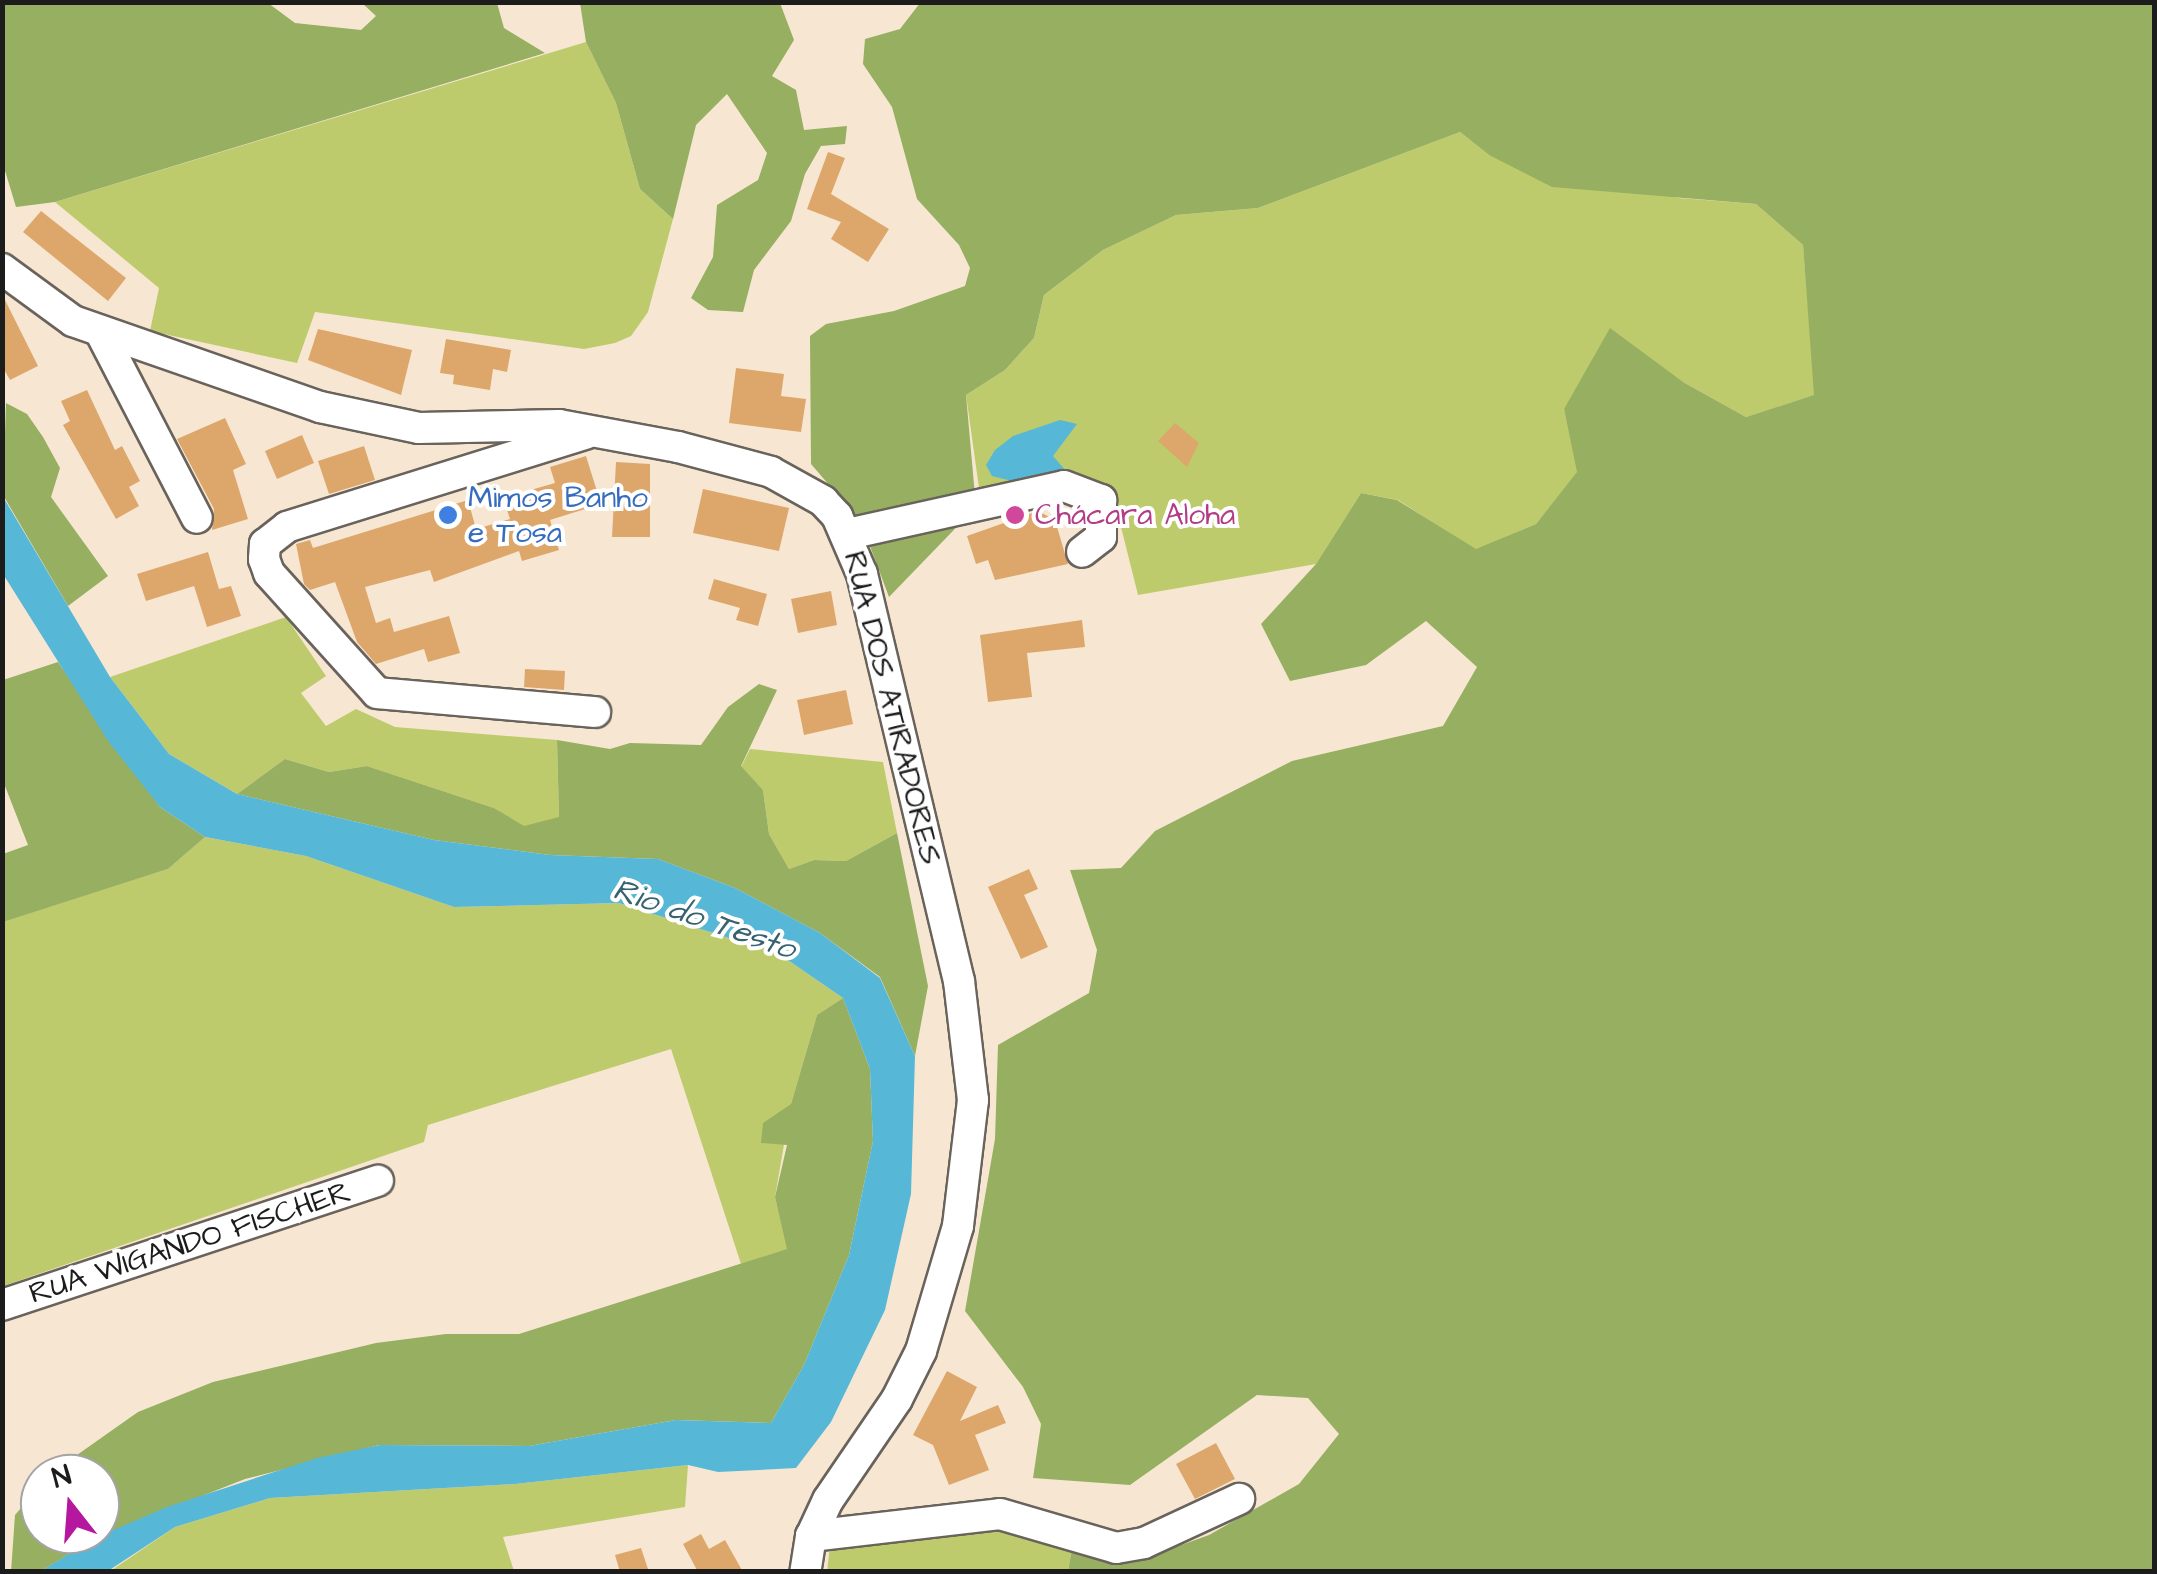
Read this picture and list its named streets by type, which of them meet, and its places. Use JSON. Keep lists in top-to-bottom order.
{
  "streets": {
    "street": ["RUA DOS ATIRADORES", "RUA WIGANDO FISCHER"]
  },
  "water": ["Rio do Testo"],
  "places": ["Mimos Banho e Tosa", "Chácara Aloha"],
  "north": "top"
}
